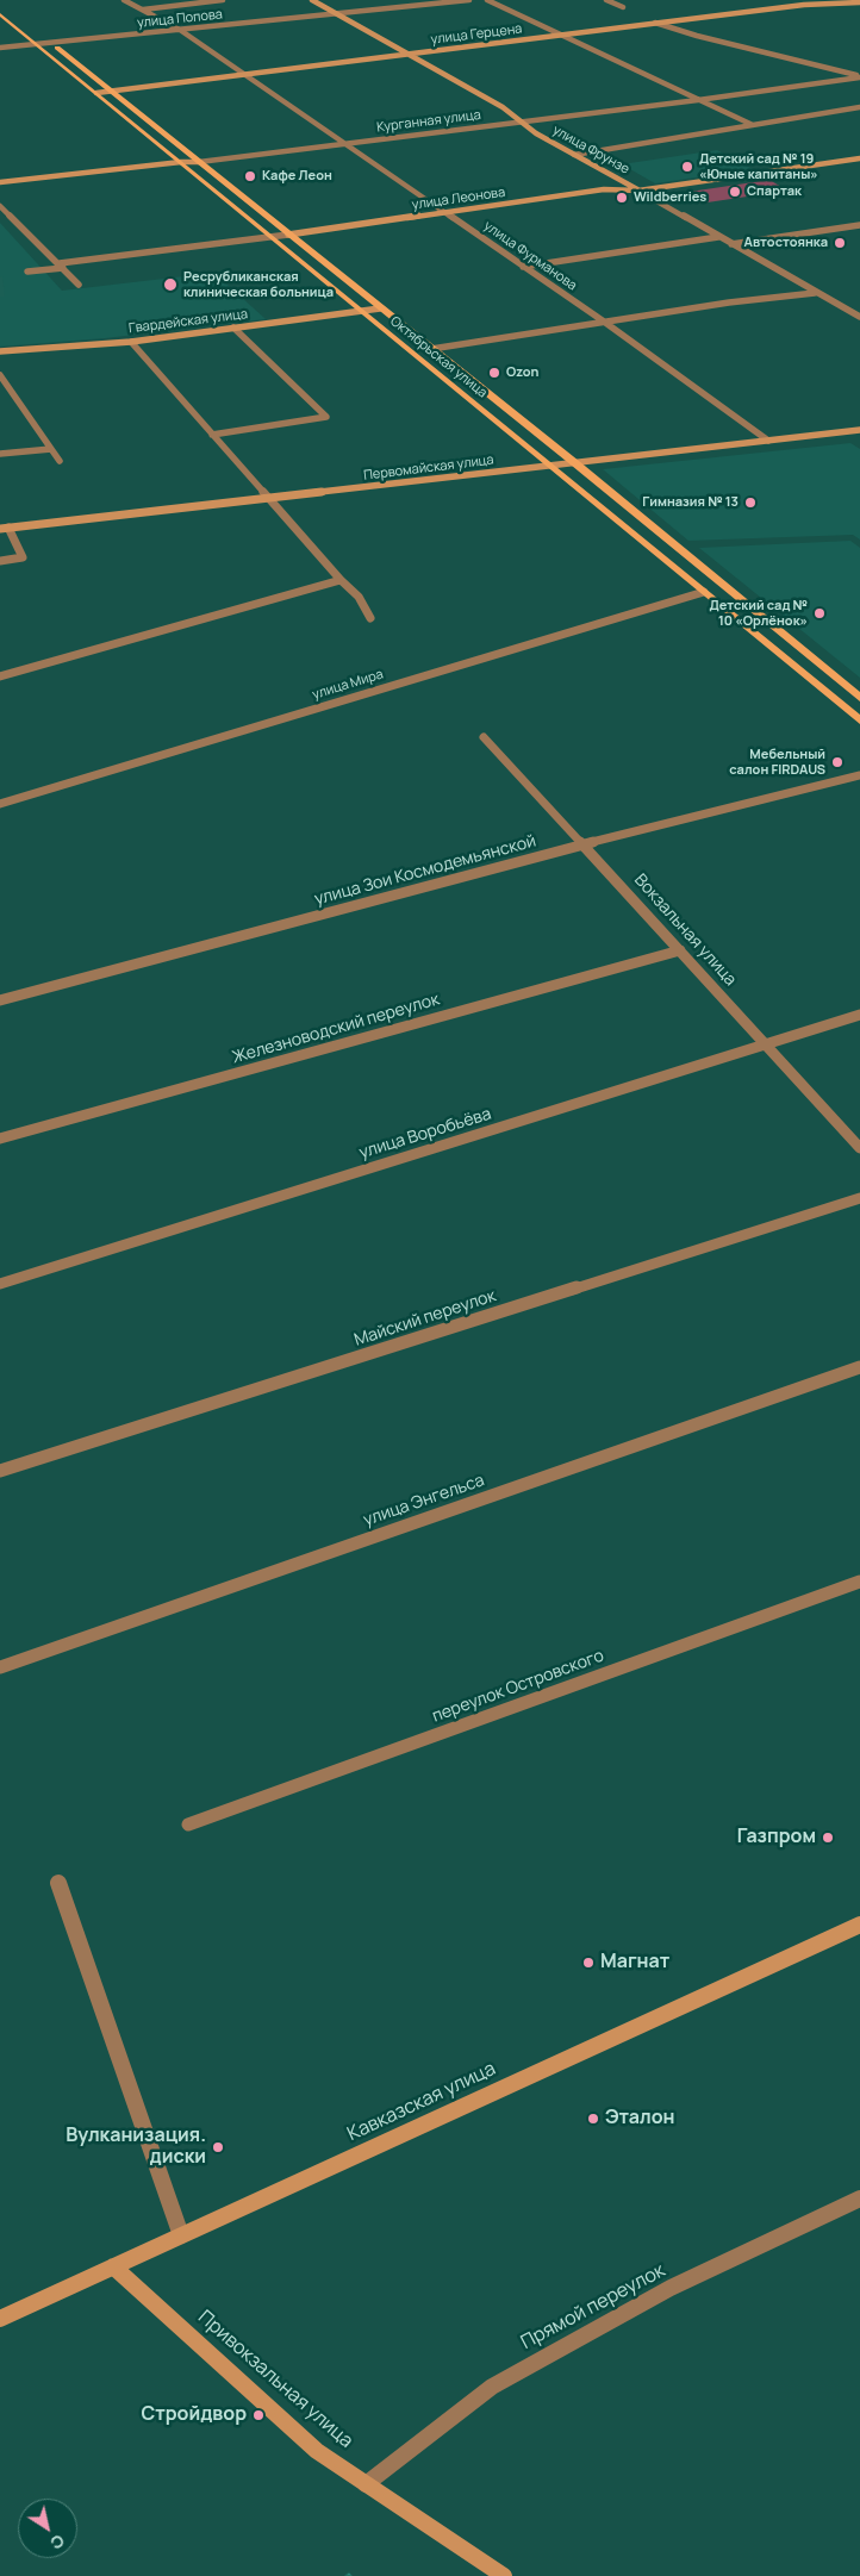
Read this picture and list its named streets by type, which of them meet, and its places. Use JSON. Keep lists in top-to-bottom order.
{
  "streets": {
    "main road": ["Октябрьская улица"],
    "street": [
      "улица Попова",
      "улица Герцена",
      "Курганная улица",
      "улица Фрунзе",
      "улица Леонова",
      "улица Фурманова",
      "Гвардейская улица",
      "Первомайская улица",
      "улица Мира",
      "улица Зои Космодемьянской",
      "Вокзальная улица",
      "Железноводский переулок",
      "улица Воробьёва",
      "Майский переулок",
      "улица Энгельса",
      "переулок Островского",
      "Кавказская улица",
      "Прямой переулок",
      "Привокзальная улица"
    ]
  },
  "crossings": [
    ["улица Попова", "улица Фрунзе"],
    ["улица Попова", "улица Фурманова"],
    ["улица Попова", "Октябрьская улица"],
    ["улица Герцена", "улица Фрунзе"],
    ["улица Герцена", "улица Фурманова"],
    ["улица Герцена", "Октябрьская улица"],
    ["Курганная улица", "улица Фрунзе"],
    ["Курганная улица", "улица Фурманова"],
    ["Курганная улица", "Октябрьская улица"],
    ["улица Фрунзе", "улица Леонова"],
    ["улица Леонова", "улица Фурманова"],
    ["улица Леонова", "Октябрьская улица"],
    ["улица Фурманова", "Первомайская улица"],
    ["Гвардейская улица", "Октябрьская улица"],
    ["Октябрьская улица", "Первомайская улица"],
    ["Октябрьская улица", "улица Мира"],
    ["улица Зои Космодемьянской", "Вокзальная улица"],
    ["Вокзальная улица", "Железноводский переулок"],
    ["Вокзальная улица", "улица Воробьёва"],
    ["Кавказская улица", "Привокзальная улица"],
    ["Прямой переулок", "Привокзальная улица"]
  ],
  "places": [
    "Детский сад № 19 «Юные капитаны»",
    "Кафе Леон",
    "Спартак",
    "Wildberries",
    "Автостоянка",
    "Ресрубликанская клиническая больница",
    "Ozon",
    "Гимназия № 13",
    "Детский сад № 10 «Орлёнок»",
    "Мебельный салон FIRDAUS",
    "Газпром",
    "Магнат",
    "Эталон",
    "Вулканизация. диски",
    "Стройдвор"
  ],
  "north": "bottom right"
}
